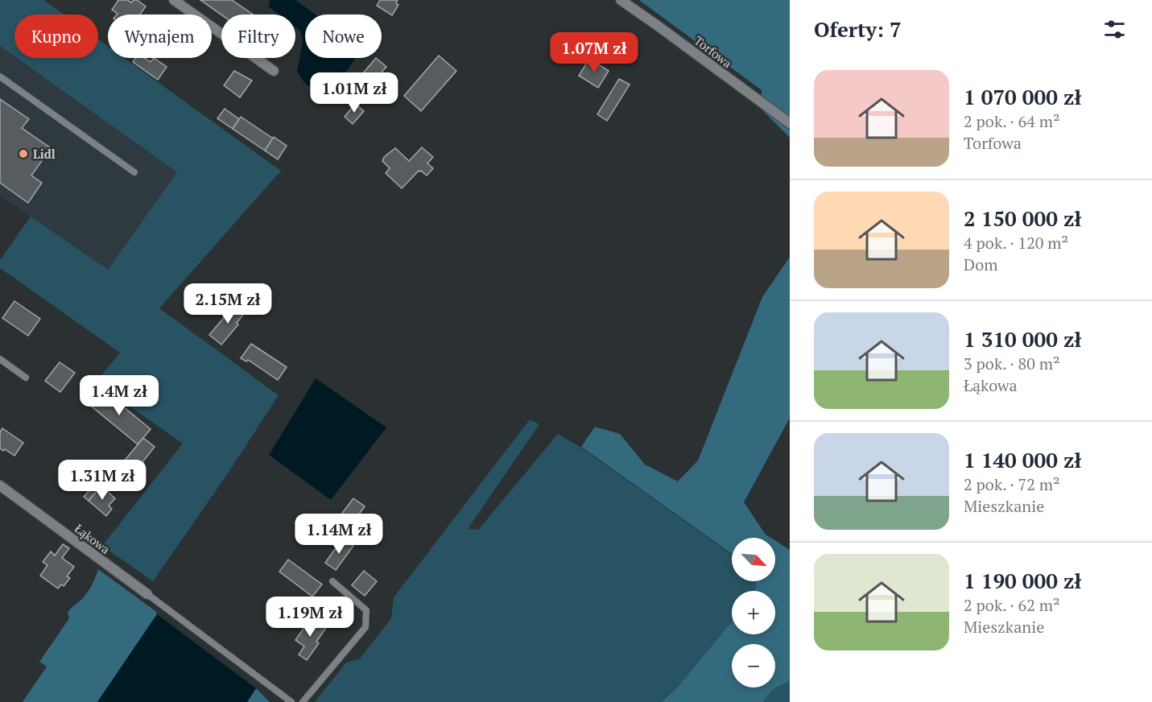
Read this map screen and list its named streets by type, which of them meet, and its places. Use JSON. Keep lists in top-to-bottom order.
{
  "streets": {
    "street": ["Torfowa", "Łąkowa"]
  },
  "places": ["Lidl"],
  "north": "bottom right",
  "page": {
    "heading": "Oferty: 7",
    "chip": [
      "Kupno",
      "Wynajem",
      "Filtry",
      "Nowe"
    ],
    "price": [
      "1.07M zł",
      "1.01M zł",
      "2.15M zł",
      "1.4M zł",
      "1.31M zł",
      "1.14M zł",
      "1.19M zł"
    ],
    "list": [
      {
        "name": "1 070 000 zł",
        "note": "2 pok. · 64 m² · Torfowa"
      },
      {
        "name": "2 150 000 zł",
        "note": "4 pok. · 120 m² · Dom"
      },
      {
        "name": "1 310 000 zł",
        "note": "3 pok. · 80 m² · Łąkowa"
      },
      {
        "name": "1 140 000 zł",
        "note": "2 pok. · 72 m² · Mieszkanie"
      },
      {
        "name": "1 190 000 zł",
        "note": "2 pok. · 62 m² · Mieszkanie"
      }
    ],
    "map_buttons": ["+", "−"]
  }
}
